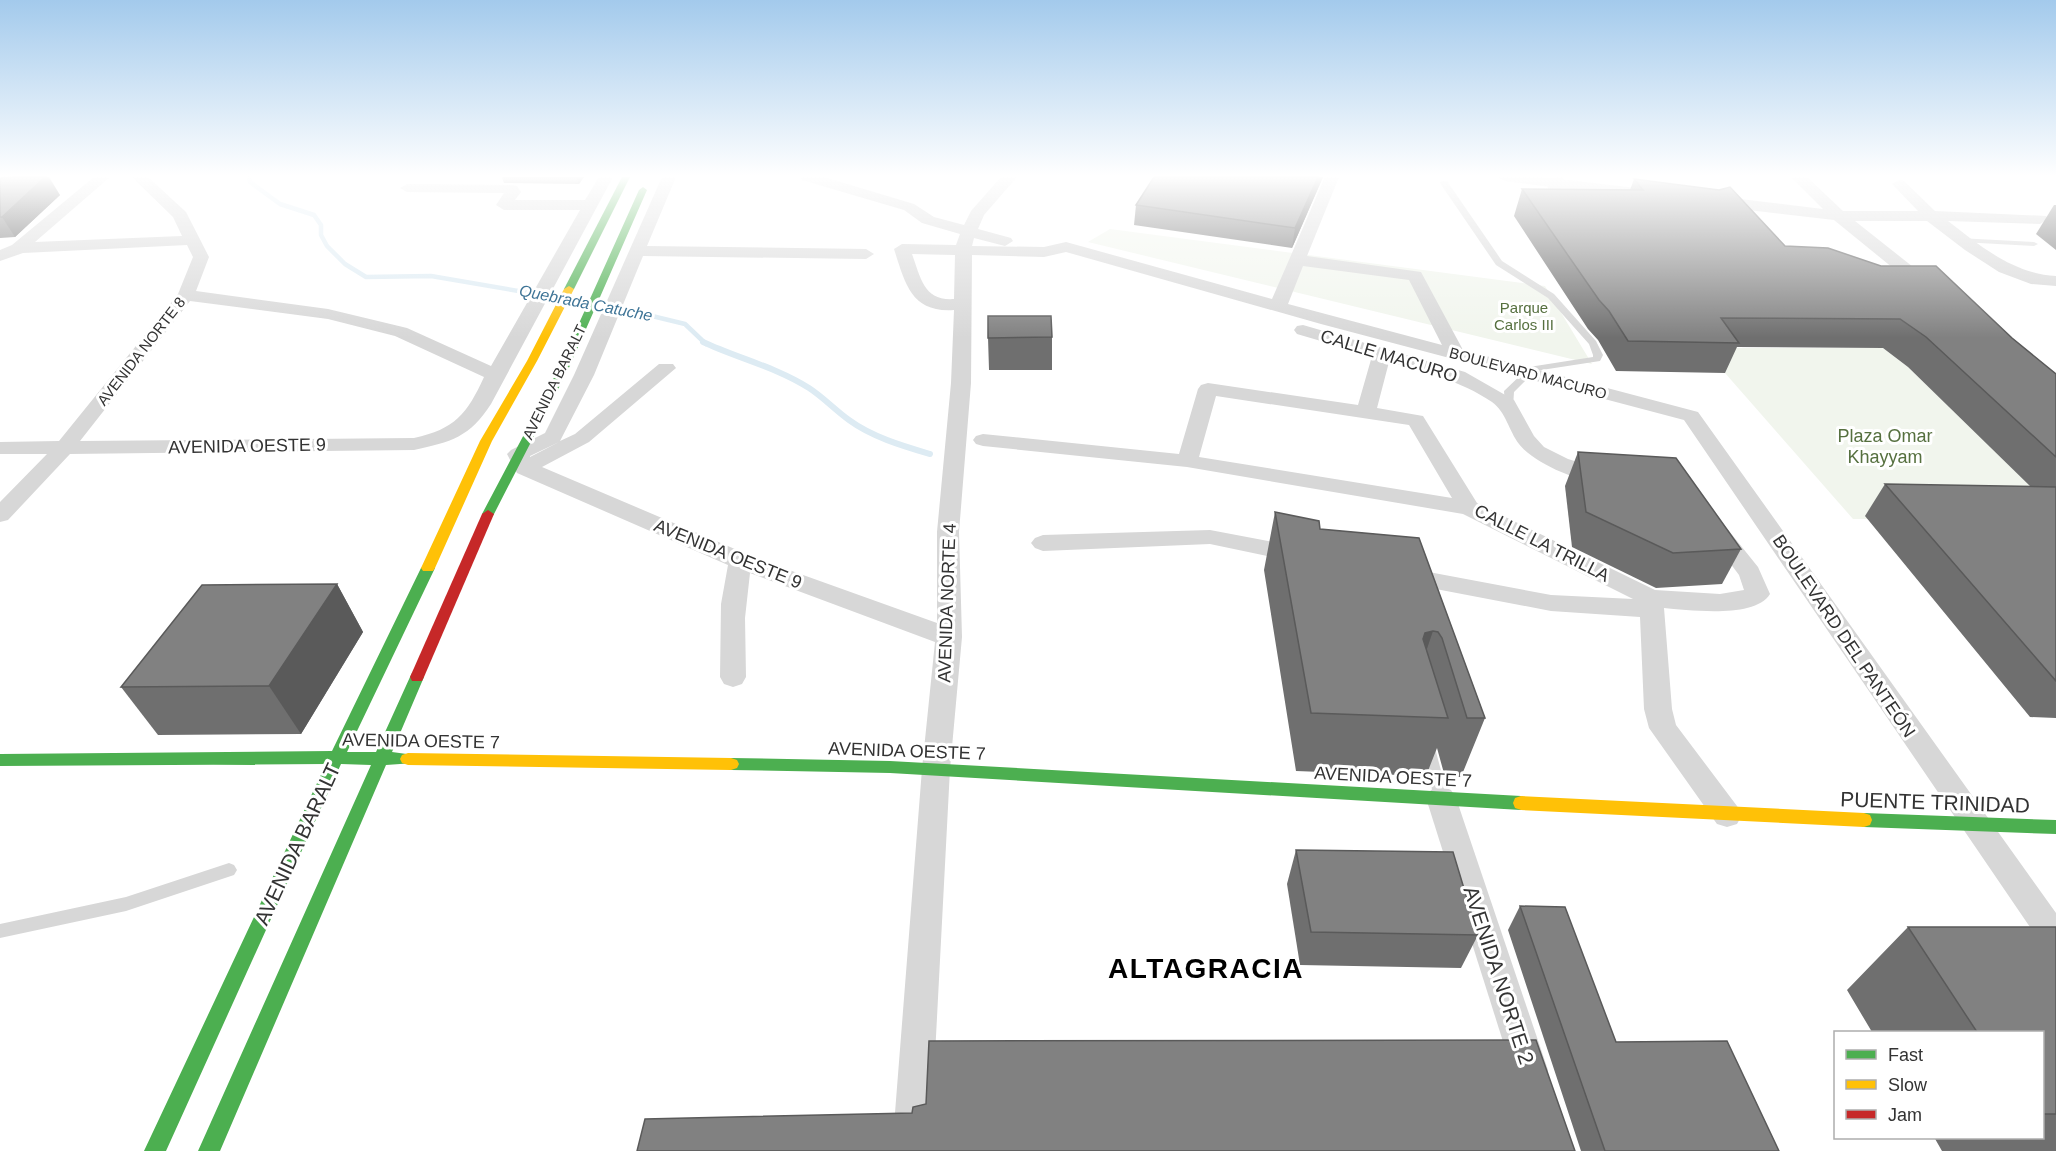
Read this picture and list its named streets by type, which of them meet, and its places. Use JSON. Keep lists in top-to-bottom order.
{
  "streets": {
    "main road": ["AVENIDA BARALT", "AVENIDA OESTE 7", "PUENTE TRINIDAD"],
    "street": [
      "AVENIDA NORTE 8",
      "CALLE MACURO",
      "BOULEVARD MACURO",
      "AVENIDA OESTE 9",
      "CALLE LA TRILLA",
      "AVENIDA NORTE 4",
      "BOULEVARD DEL PANTEÓN",
      "AVENIDA NORTE 2"
    ]
  },
  "crossings": [
    ["AVENIDA NORTE 8", "AVENIDA OESTE 9"],
    ["CALLE MACURO", "BOULEVARD MACURO"],
    ["BOULEVARD MACURO", "BOULEVARD DEL PANTEÓN"],
    ["AVENIDA BARALT", "AVENIDA OESTE 9"],
    ["AVENIDA BARALT", "AVENIDA OESTE 7"],
    ["AVENIDA OESTE 9", "AVENIDA NORTE 4"],
    ["AVENIDA NORTE 4", "AVENIDA OESTE 7"],
    ["AVENIDA OESTE 7", "PUENTE TRINIDAD"],
    ["AVENIDA OESTE 7", "AVENIDA NORTE 2"]
  ],
  "districts": ["ALTAGRACIA"],
  "water": ["Quebrada Catuche"],
  "parks": ["Parque Carlos III", "Plaza Omar Khayyam"],
  "legend": ["Fast", "Slow", "Jam"]
}
